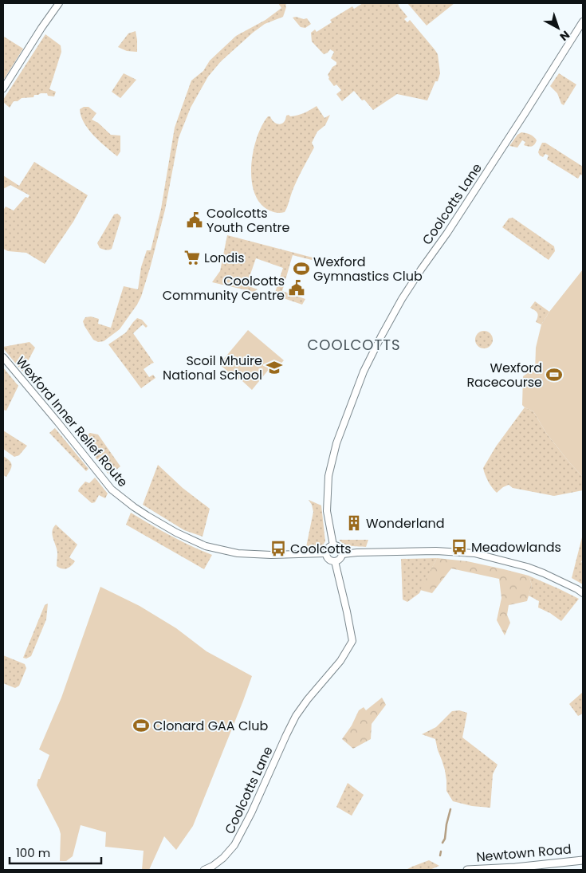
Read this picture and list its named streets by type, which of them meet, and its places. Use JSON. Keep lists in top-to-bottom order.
{
  "streets": {
    "main road": ["Newtown Road"],
    "street": ["Coolcotts Lane", "Wexford Inner Relief Route"]
  },
  "crossings": [
    ["Coolcotts Lane", "Wexford Inner Relief Route"]
  ],
  "districts": ["COOLCOTTS"],
  "places": {
    "public building": ["Coolcotts Youth Centre", "Coolcotts Community Centre"],
    "supermarket": ["Londis"],
    "sports": ["Wexford Gymnastics Club", "Wexford Racecourse", "Clonard GAA Club"],
    "school or university": ["Scoil Mhuire National School"],
    "building": ["Wonderland"],
    "bus stop": ["Meadowlands", "Coolcotts"]
  },
  "scale_bar": "100 m",
  "north": "bottom right"
}
